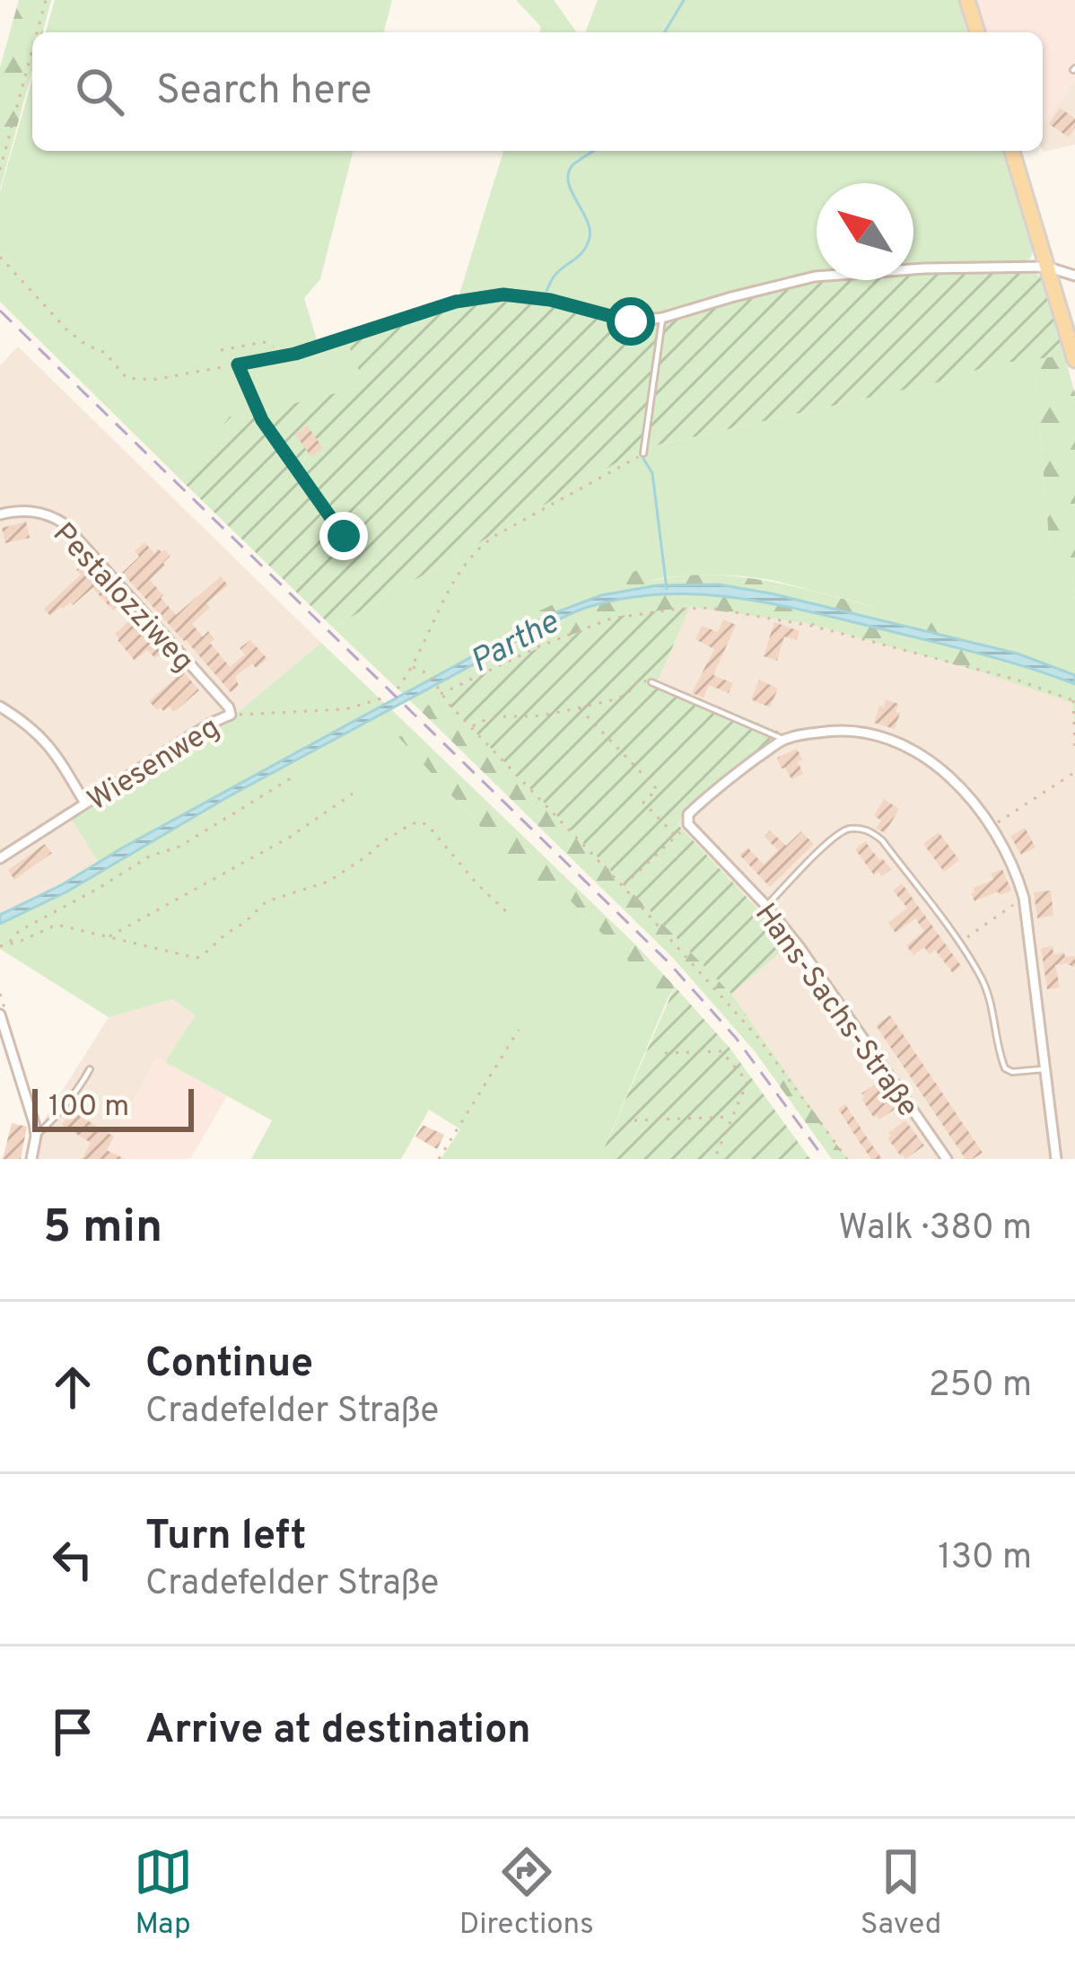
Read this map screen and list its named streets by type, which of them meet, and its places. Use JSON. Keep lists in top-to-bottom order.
{
  "streets": {
    "street": ["Pestalozziweg", "Wiesenweg", "Hans-Sachs-Straße"]
  },
  "crossings": [
    ["Pestalozziweg", "Wiesenweg"]
  ],
  "water": ["Parthe"],
  "scale_bar": "100 m",
  "north": "top left",
  "page": {
    "search": "Search here",
    "scale": "100 m",
    "heading": ["5 min", "Walk · 380 m"],
    "list": [
      ["Continue", "Cradefelder Straße", "250 m"],
      ["Turn left", "Cradefelder Straße", "130 m"],
      "Arrive at destination"
    ],
    "nav": ["Map", "Directions", "Saved"]
  }
}
